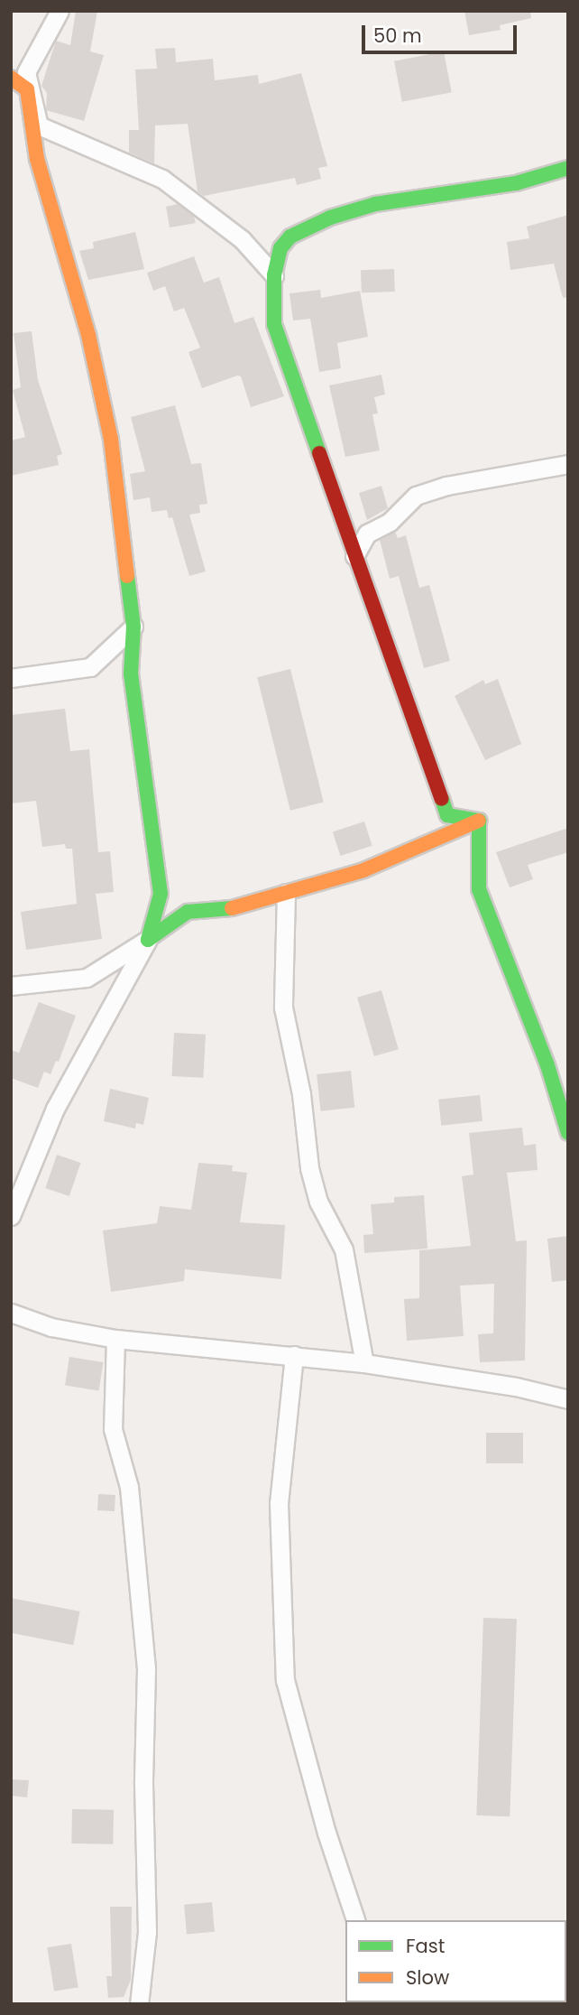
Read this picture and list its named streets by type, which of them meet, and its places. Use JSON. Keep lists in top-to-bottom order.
{
  "legend": ["Fast", "Slow"],
  "scale_bar": "50 m"
}
